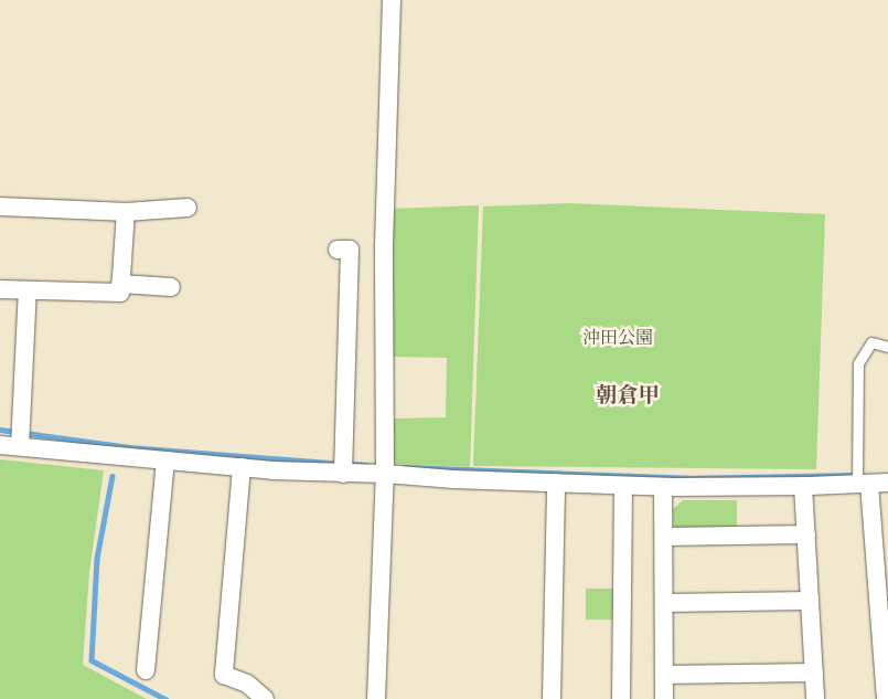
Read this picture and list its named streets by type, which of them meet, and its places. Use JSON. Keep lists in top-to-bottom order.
{
  "districts": ["朝倉甲"],
  "parks": ["沖田公園"]
}
